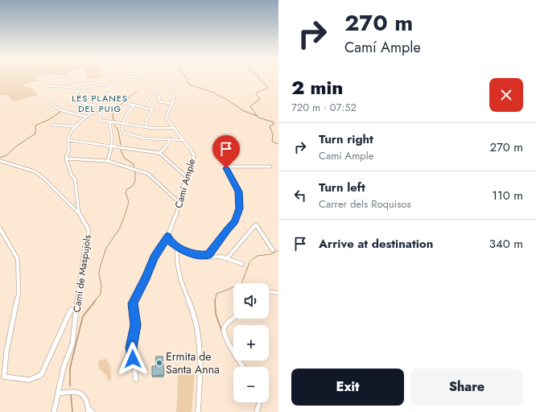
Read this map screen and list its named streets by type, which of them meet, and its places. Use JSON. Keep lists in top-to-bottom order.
{
  "streets": {
    "street": ["Camí Ample", "Camí de Maspujols"]
  },
  "districts": ["LES PLANES DEL PUIG"],
  "places": ["Ermita de Santa Anna"],
  "page": {
    "turn": ["270 m", "Camí Ample"],
    "heading": ["2 min", "720 m · 07:52"],
    "list": [
      {
        "name": "Turn right",
        "note": "Camí Ample",
        "value": "270 m"
      },
      {
        "name": "Turn left",
        "note": "Carrer dels Roquisos",
        "value": "110 m"
      },
      {
        "name": "Arrive at destination",
        "value": "340 m"
      }
    ],
    "map_buttons": ["+", "−"],
    "buttons": ["Exit", "Share"]
  }
}
